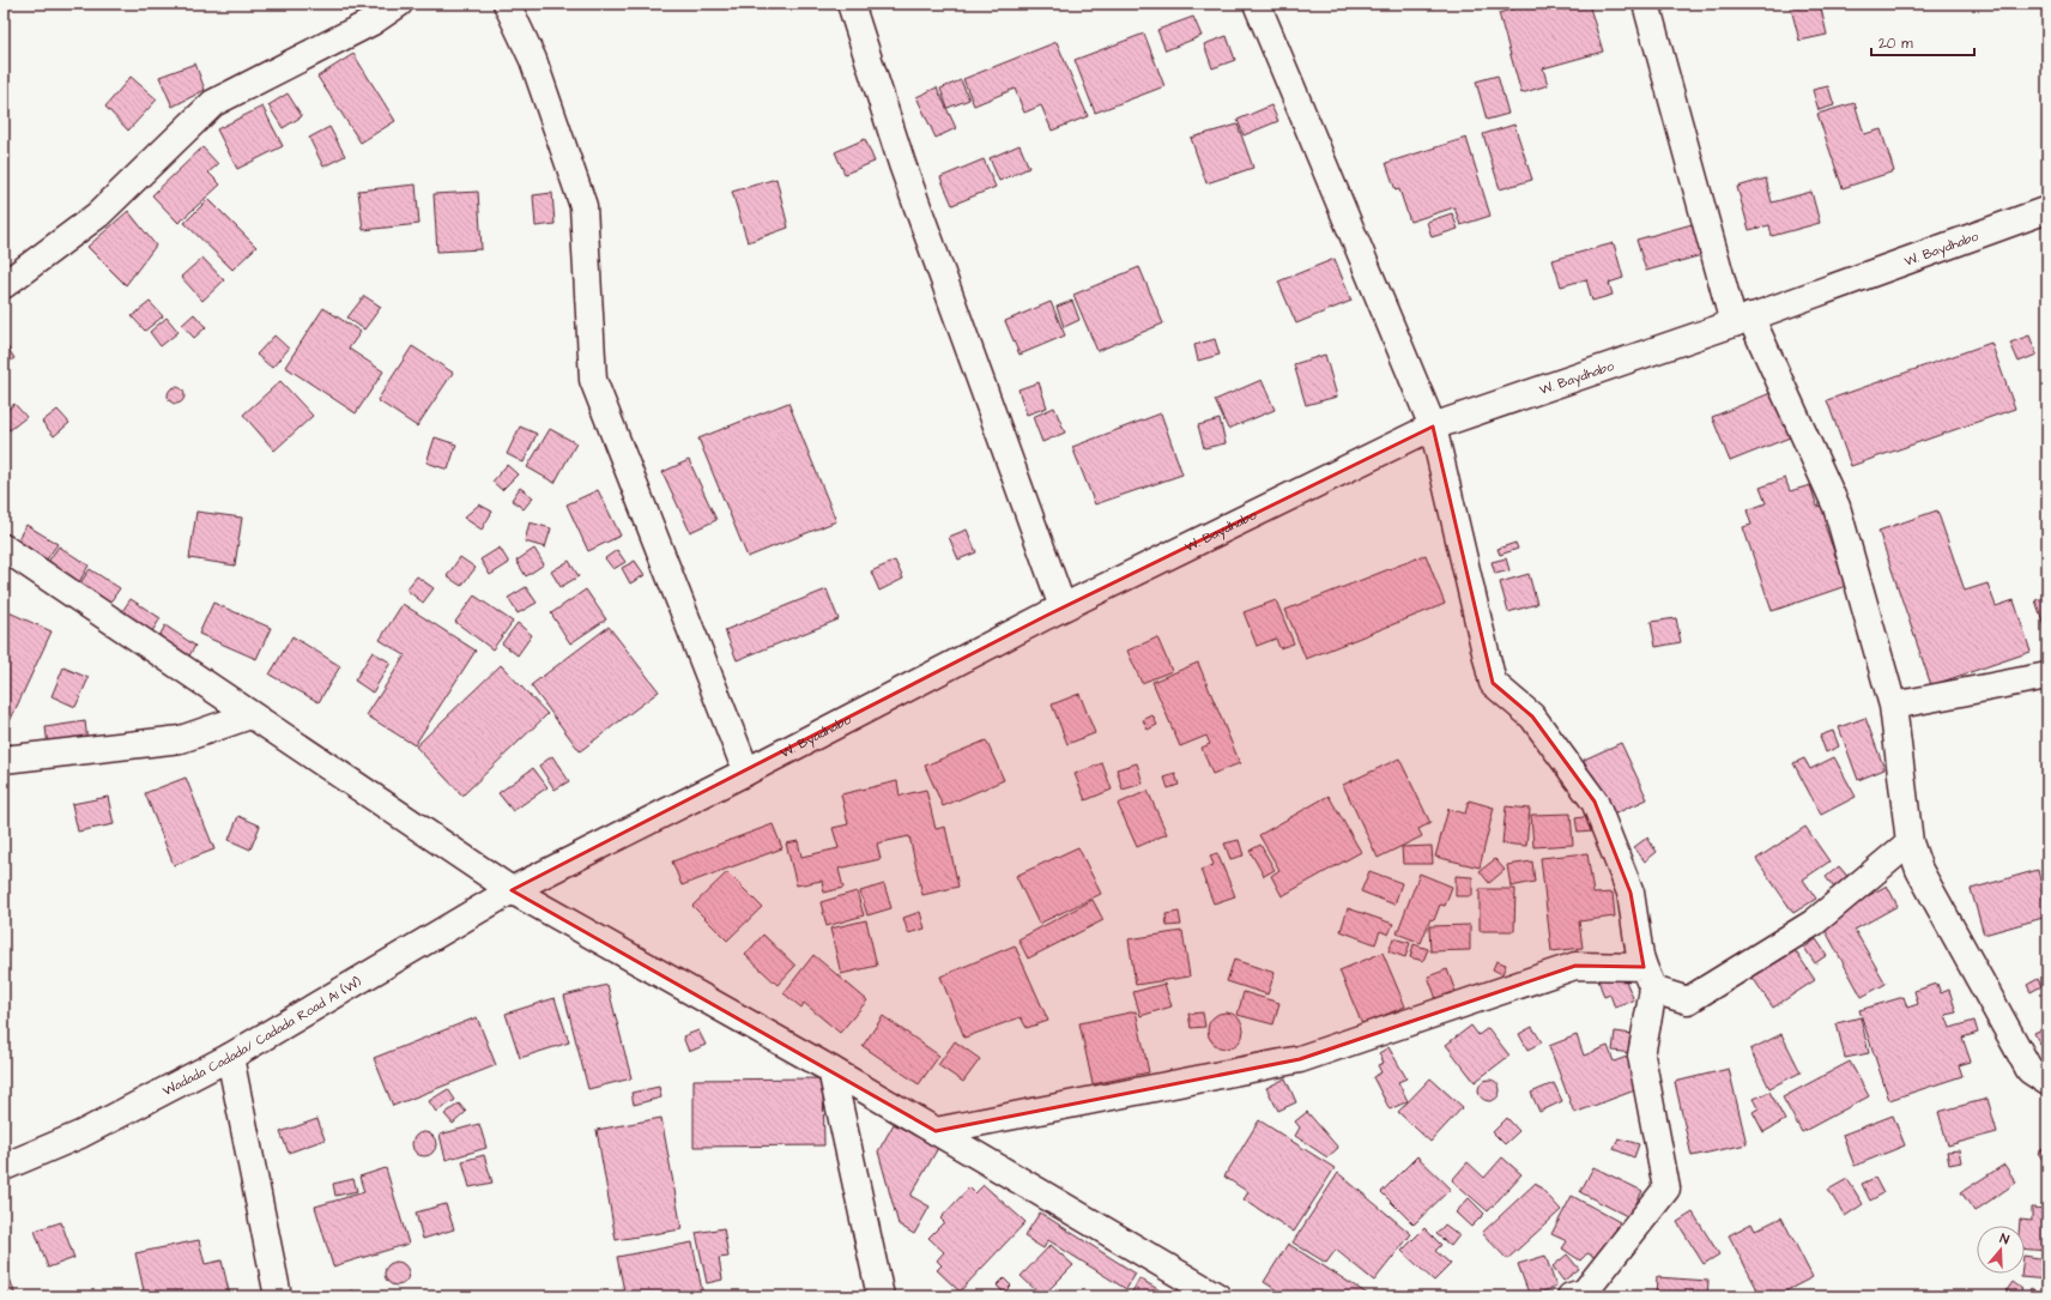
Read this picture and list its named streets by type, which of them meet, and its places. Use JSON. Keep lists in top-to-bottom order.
{
  "streets": {
    "street": ["W. Baydhabo", "W. Byadhabo", "Wadada Cadada/ Cadada Road A1 (W)"]
  },
  "crossings": [
    ["W. Baydhabo", "W. Byadhabo"],
    ["W. Byadhabo", "Wadada Cadada/ Cadada Road A1 (W)"]
  ],
  "scale_bar": "20 m",
  "north": "top"
}
